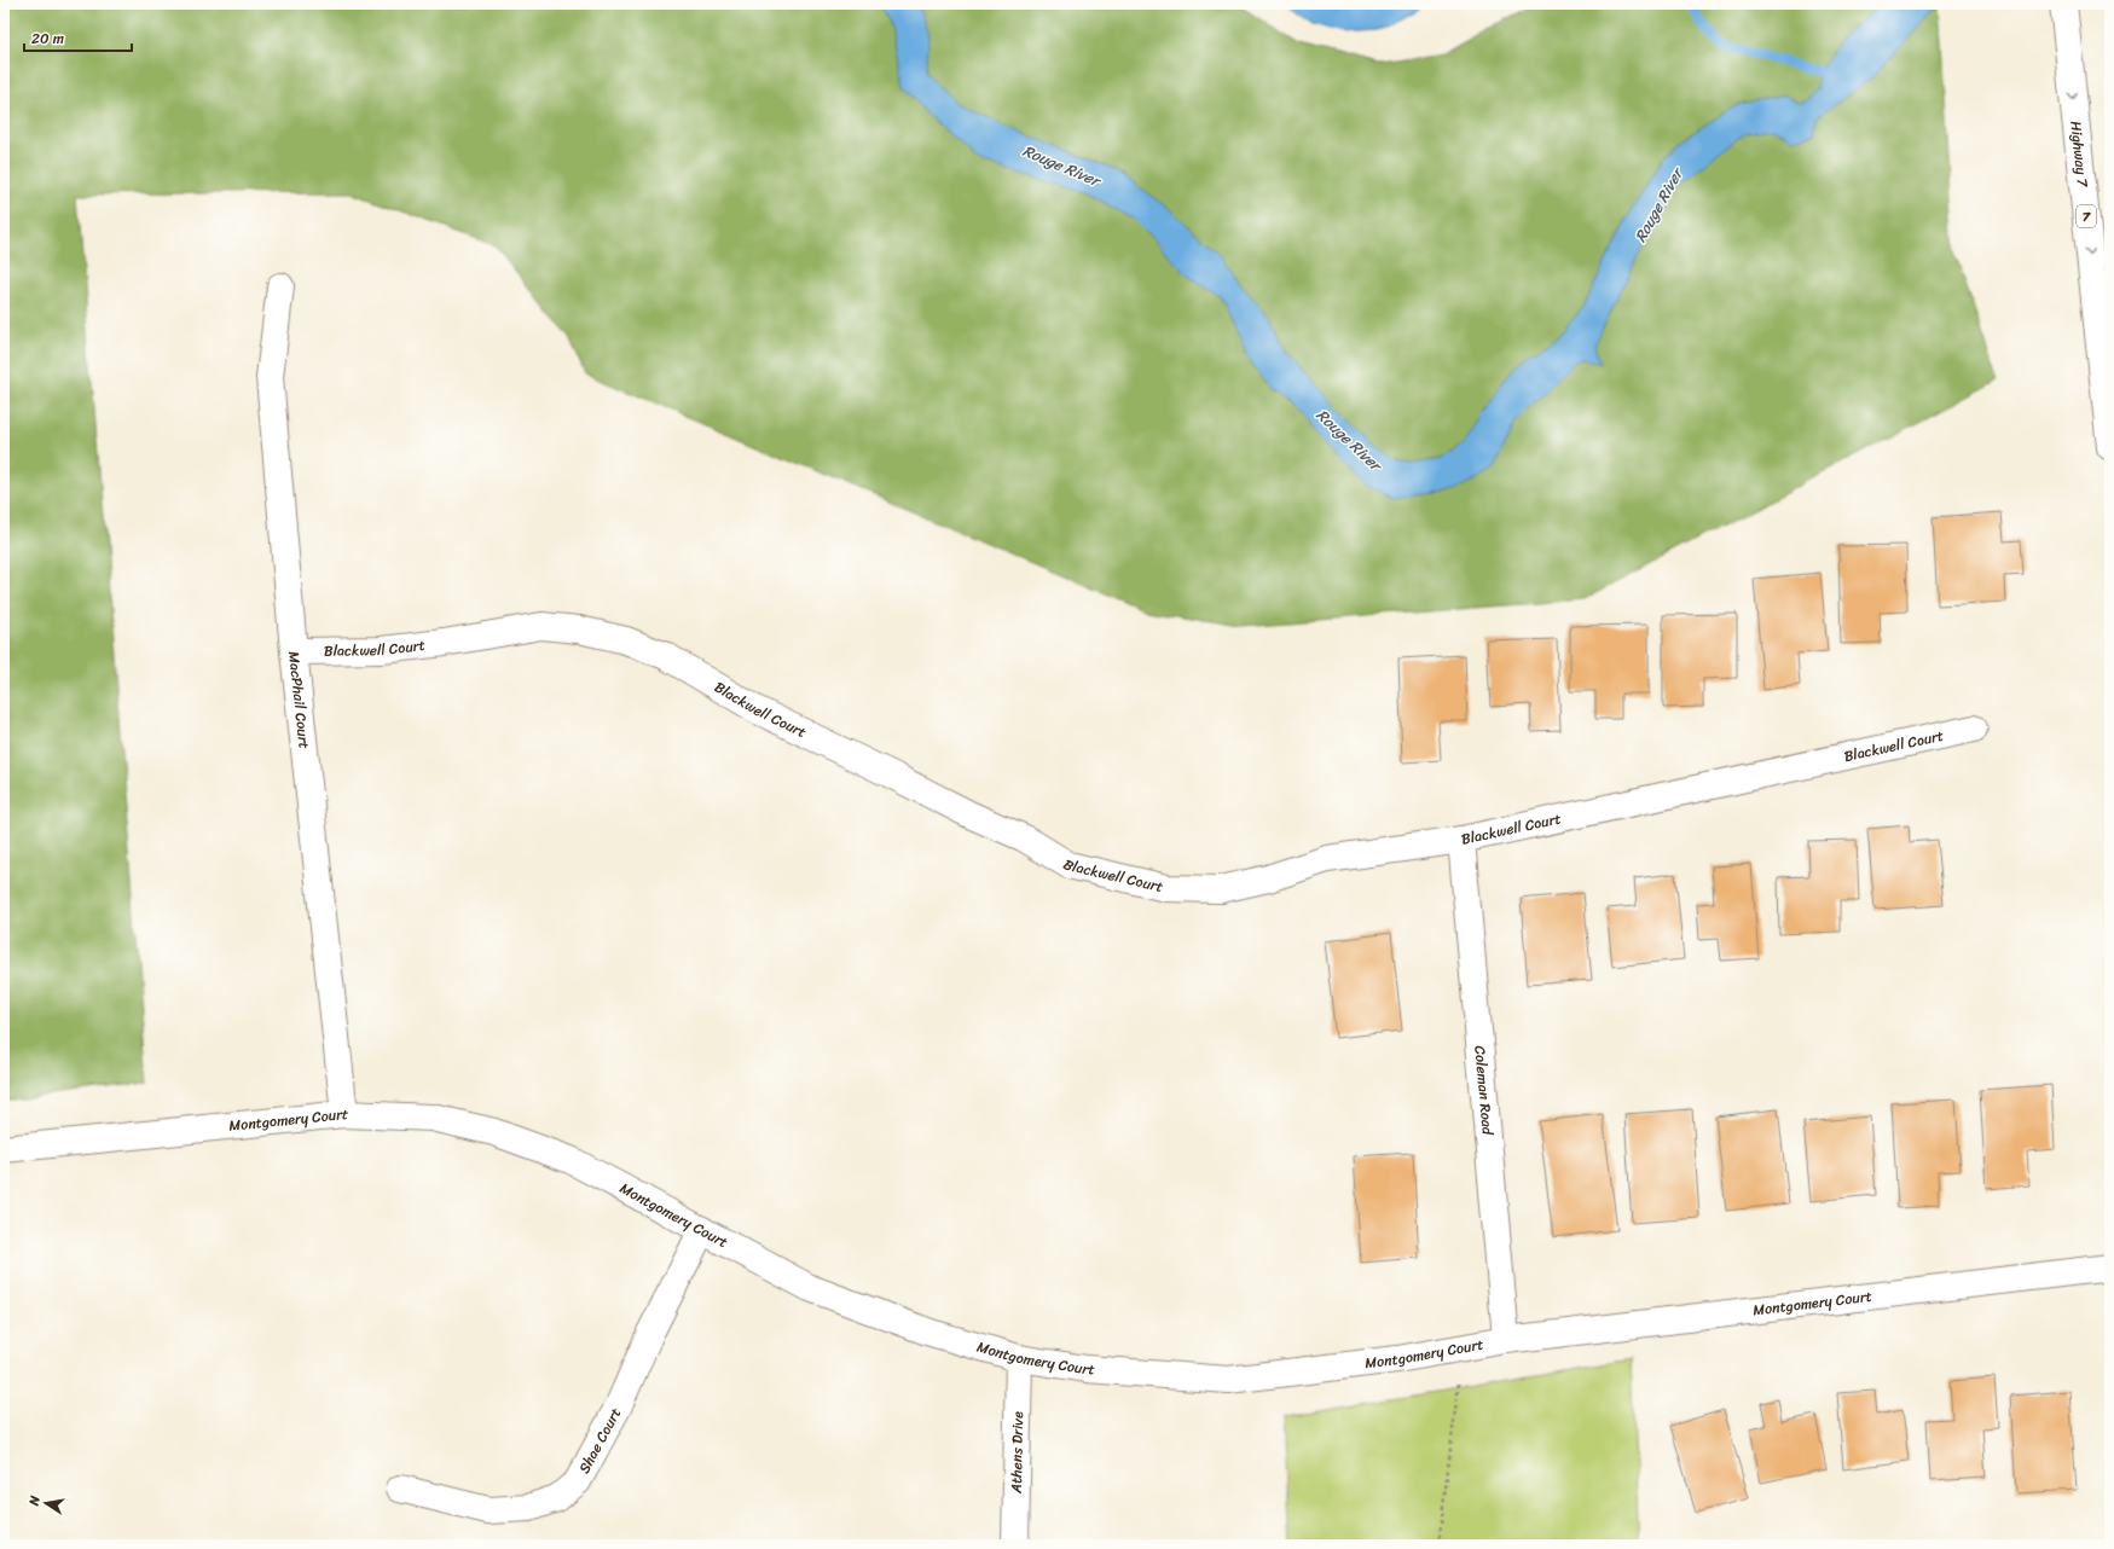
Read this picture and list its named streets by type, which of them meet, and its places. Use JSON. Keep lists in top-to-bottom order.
{
  "streets": {
    "street": [
      "Highway 7",
      "7",
      "Blackwell Court",
      "MacPhail Court",
      "Coleman Road",
      "Montgomery Court",
      "Shae Court",
      "Athens Drive"
    ]
  },
  "crossings": [
    ["Blackwell Court", "MacPhail Court"],
    ["Blackwell Court", "Coleman Road"],
    ["MacPhail Court", "Montgomery Court"],
    ["Coleman Road", "Montgomery Court"],
    ["Montgomery Court", "Shae Court"],
    ["Montgomery Court", "Athens Drive"]
  ],
  "one_way": ["Highway 7"],
  "water": ["Rouge River"],
  "scale_bar": "20 m",
  "north": "left"
}
